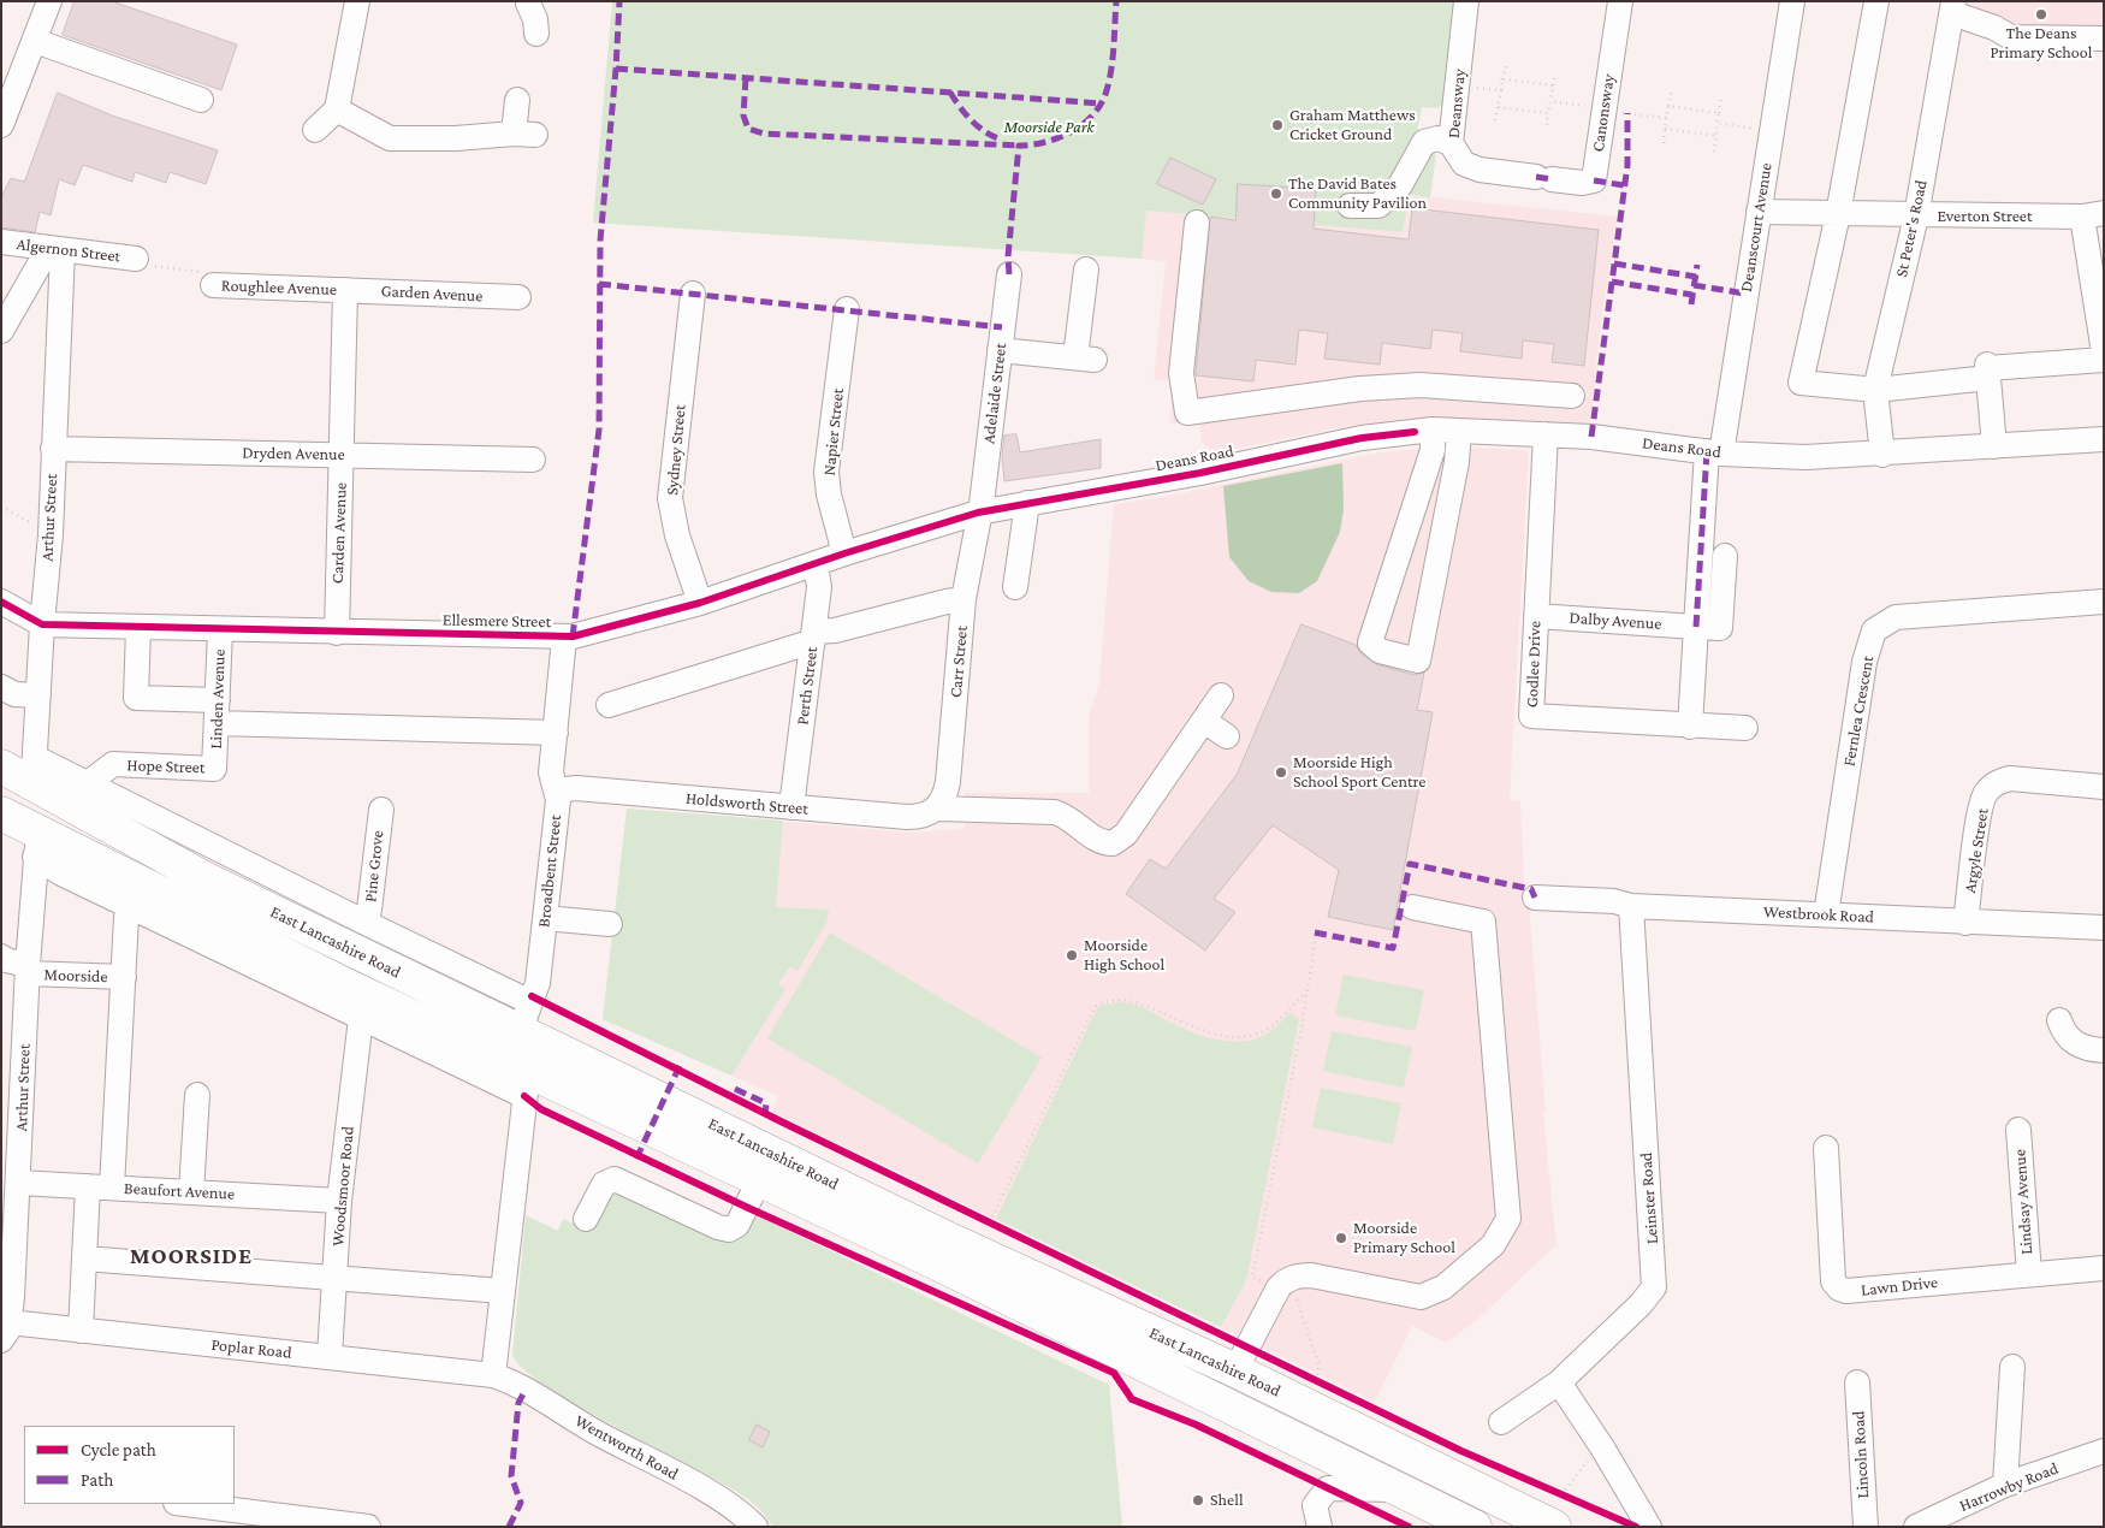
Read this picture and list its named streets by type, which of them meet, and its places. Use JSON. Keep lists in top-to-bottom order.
{
  "streets": {
    "highway": ["East Lancashire Road"],
    "street": [
      "Deansway",
      "Canonsway",
      "Everton Street",
      "Deanscourt Avenue",
      "St Peter's Road",
      "Algernon Street",
      "Roughlee Avenue",
      "Garden Avenue",
      "Adelaide Street",
      "Napier Street",
      "Deans Road",
      "Sydney Street",
      "Dryden Avenue",
      "Arthur Street",
      "Carden Avenue",
      "Ellesmere Street",
      "Dalby Avenue",
      "Carr Street",
      "Godlee Drive",
      "Perth Street",
      "Linden Avenue",
      "Fernlea Crescent",
      "Hope Street",
      "Holdsworth Street",
      "Argyle Street",
      "Pine Grove",
      "Broadbent Street",
      "Westbrook Road",
      "Moorside",
      "Woodsmoor Road",
      "Beaufort Avenue",
      "Leinster Road",
      "Lindsay Avenue",
      "Lawn Drive",
      "Poplar Road",
      "Wentworth Road",
      "Lincoln Road",
      "Harrowby Road"
    ]
  },
  "crossings": [
    ["Deansway", "Canonsway"],
    ["Everton Street", "Deanscourt Avenue"],
    ["Everton Street", "St Peter's Road"],
    ["Deanscourt Avenue", "Deans Road"],
    ["Deanscourt Avenue", "Dalby Avenue"],
    ["Deanscourt Avenue", "Godlee Drive"],
    ["St Peter's Road", "Deans Road"],
    ["Algernon Street", "Arthur Street"],
    ["Roughlee Avenue", "Garden Avenue"],
    ["Roughlee Avenue", "Carden Avenue"],
    ["Garden Avenue", "Carden Avenue"],
    ["Adelaide Street", "Deans Road"],
    ["Adelaide Street", "Ellesmere Street"],
    ["Adelaide Street", "Carr Street"],
    ["Napier Street", "Ellesmere Street"],
    ["Deans Road", "Ellesmere Street"],
    ["Deans Road", "Carr Street"],
    ["Deans Road", "Godlee Drive"],
    ["Sydney Street", "Ellesmere Street"],
    ["Dryden Avenue", "Arthur Street"],
    ["Dryden Avenue", "Carden Avenue"],
    ["Arthur Street", "Ellesmere Street"],
    ["Arthur Street", "East Lancashire Road"],
    ["Arthur Street", "Moorside"],
    ["Arthur Street", "Beaufort Avenue"],
    ["Arthur Street", "Poplar Road"],
    ["Carden Avenue", "Ellesmere Street"],
    ["Ellesmere Street", "Carr Street"],
    ["Ellesmere Street", "Perth Street"],
    ["Ellesmere Street", "Linden Avenue"],
    ["Ellesmere Street", "Broadbent Street"],
    ["Dalby Avenue", "Godlee Drive"],
    ["Carr Street", "Holdsworth Street"],
    ["Perth Street", "Holdsworth Street"],
    ["Linden Avenue", "Hope Street"],
    ["Fernlea Crescent", "Westbrook Road"],
    ["Holdsworth Street", "Broadbent Street"],
    ["Argyle Street", "Westbrook Road"],
    ["Broadbent Street", "East Lancashire Road"],
    ["Westbrook Road", "Leinster Road"],
    ["Woodsmoor Road", "Beaufort Avenue"],
    ["Woodsmoor Road", "Poplar Road"],
    ["Lindsay Avenue", "Lawn Drive"],
    ["Poplar Road", "Wentworth Road"]
  ],
  "districts": ["MOORSIDE"],
  "parks": ["Moorside Park"],
  "places": [
    "The Deans Primary School",
    "Graham Matthews Cricket Ground",
    "The David Bates Community Pavilion",
    "Moorside High School Sport Centre",
    "Moorside High School",
    "Moorside Primary School",
    "Shell"
  ],
  "legend": ["Cycle path", "Path"]
}
